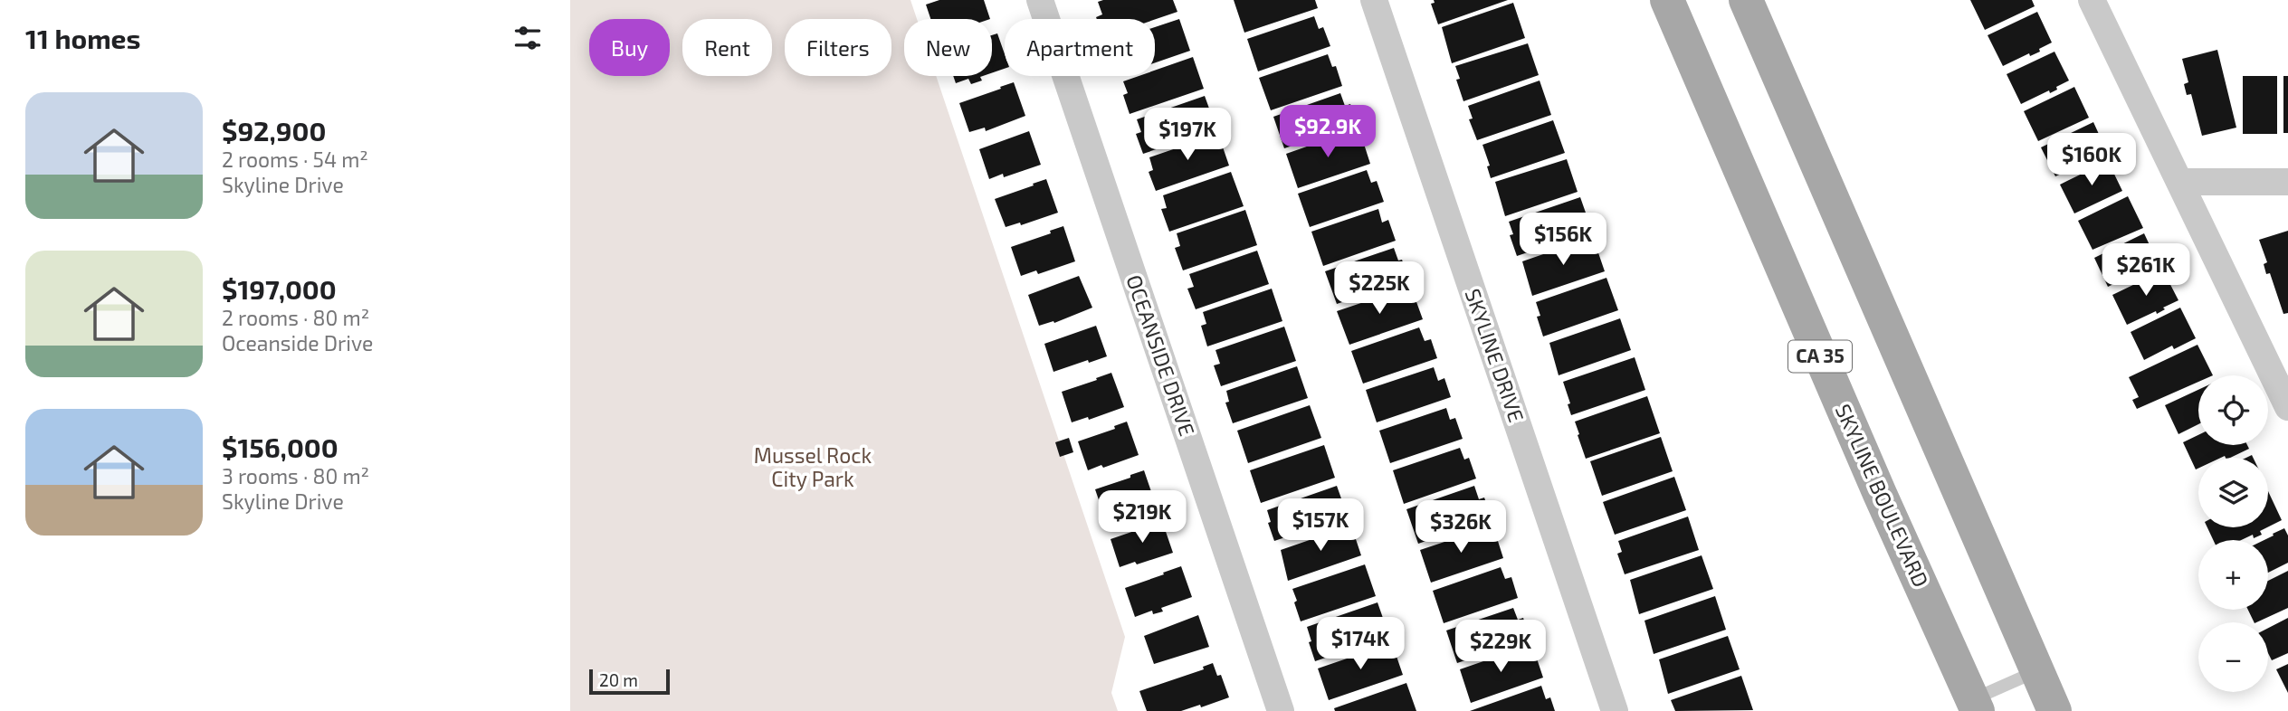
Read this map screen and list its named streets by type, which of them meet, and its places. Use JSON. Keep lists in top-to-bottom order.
{
  "streets": {
    "main road": ["CA 35", "SKYLINE BOULEVARD"],
    "street": ["OCEANSIDE DRIVE", "SKYLINE DRIVE"]
  },
  "parks": ["Mussel Rock City Park"],
  "scale_bar": "20 m",
  "page": {
    "heading": "11 homes",
    "chip": [
      "Buy",
      "Rent",
      "Filters",
      "New",
      "Apartment"
    ],
    "list": [
      {
        "name": "$92,900",
        "note": "2 rooms · 54 m² · Skyline Drive"
      },
      {
        "name": "$197,000",
        "note": "2 rooms · 80 m² · Oceanside Drive"
      },
      {
        "name": "$156,000",
        "note": "3 rooms · 80 m² · Skyline Drive"
      }
    ],
    "price": [
      "$92.9K",
      "$197K",
      "$160K",
      "$156K",
      "$261K",
      "$225K",
      "$219K",
      "$157K",
      "$326K",
      "$174K",
      "$229K"
    ],
    "map_buttons": ["+", "−"],
    "scale": "20 m"
  }
}
